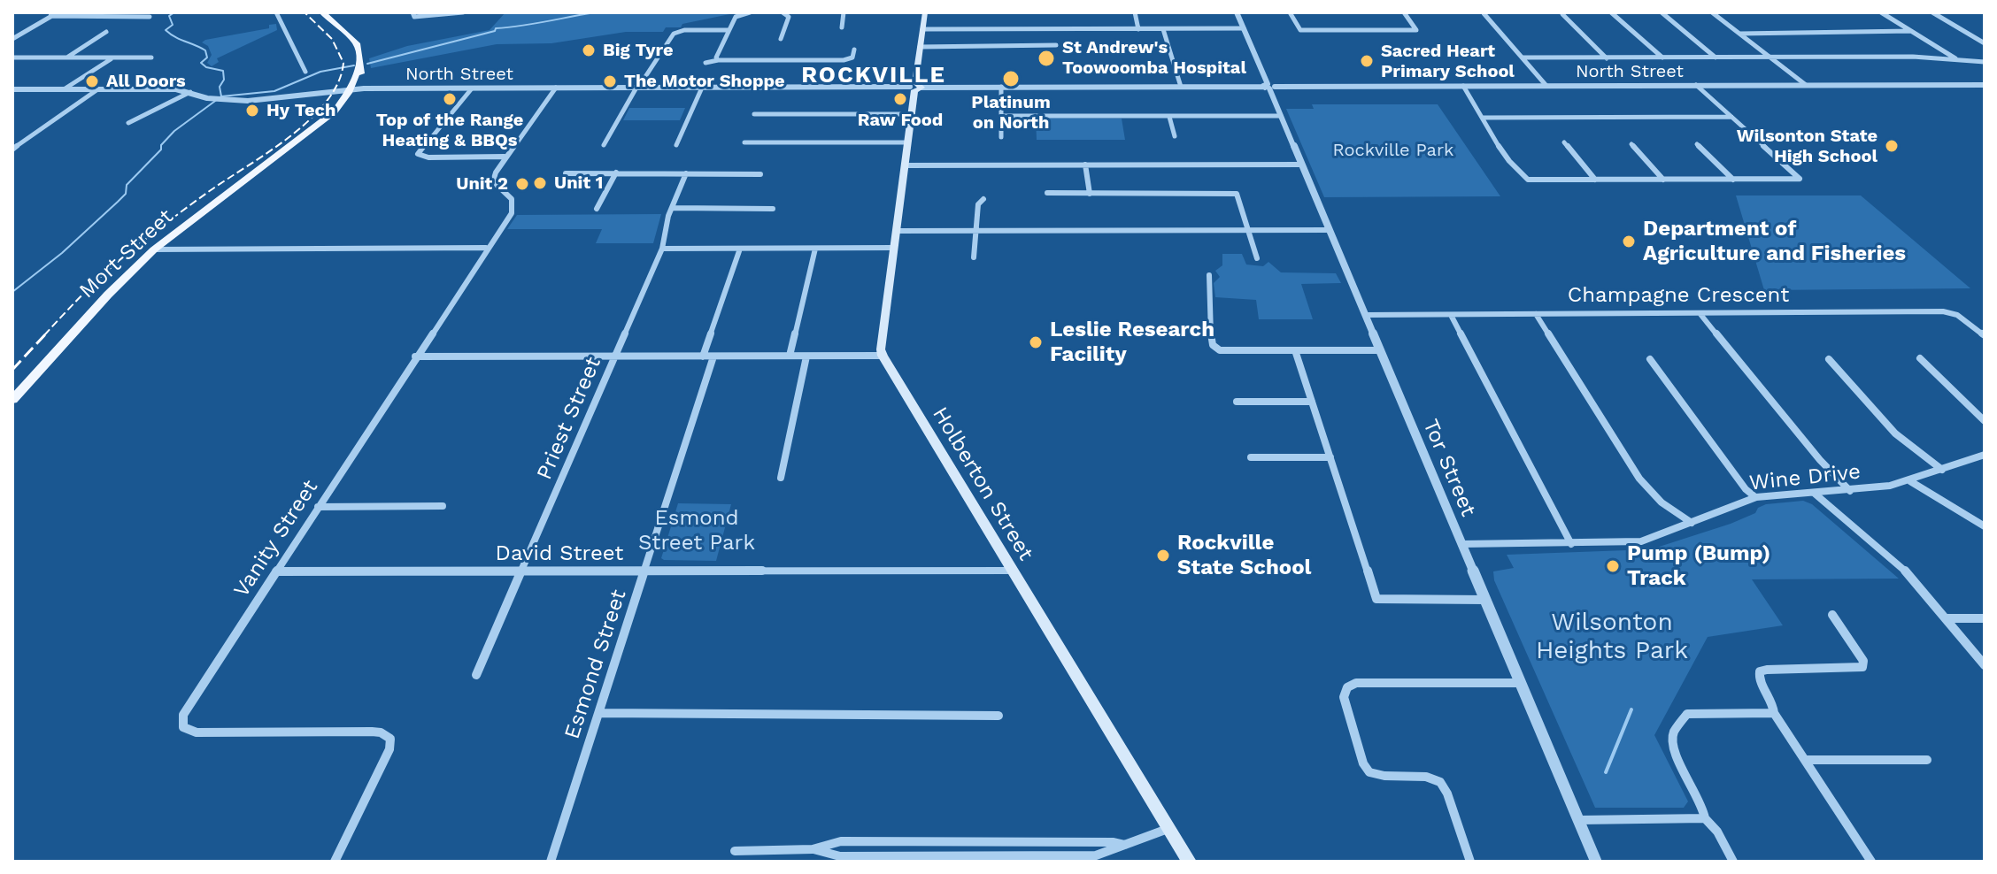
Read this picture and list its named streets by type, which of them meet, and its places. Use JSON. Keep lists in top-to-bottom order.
{
  "streets": {
    "main road": ["Mort Street", "Holberton Street"],
    "street": [
      "North Street",
      "Champagne Crescent",
      "Priest Street",
      "Tor Street",
      "Wine Drive",
      "Vanity Street",
      "David Street",
      "Esmond Street"
    ]
  },
  "crossings": [
    ["North Street", "Mort Street"],
    ["North Street", "Tor Street"],
    ["North Street", "Vanity Street"],
    ["Champagne Crescent", "Tor Street"],
    ["Priest Street", "David Street"],
    ["Tor Street", "Wine Drive"],
    ["Holberton Street", "David Street"],
    ["Vanity Street", "David Street"],
    ["David Street", "Esmond Street"]
  ],
  "districts": ["ROCKVILLE"],
  "parks": ["Rockville Park", "Esmond Street Park", "Wilsonton Heights Park"],
  "places": [
    "Big Tyre",
    "St Andrew's Toowoomba Hospital",
    "Sacred Heart Primary School",
    "Platinum on North",
    "All Doors",
    "The Motor Shoppe",
    "Top of the Range Heating & BBQs",
    "Raw Food",
    "Hy Tech",
    "Wilsonton State High School",
    "Unit 1",
    "Unit 2",
    "Department of Agriculture and Fisheries",
    "Leslie Research Facility",
    "Rockville State School",
    "Pump (Bump) Track"
  ]
}
